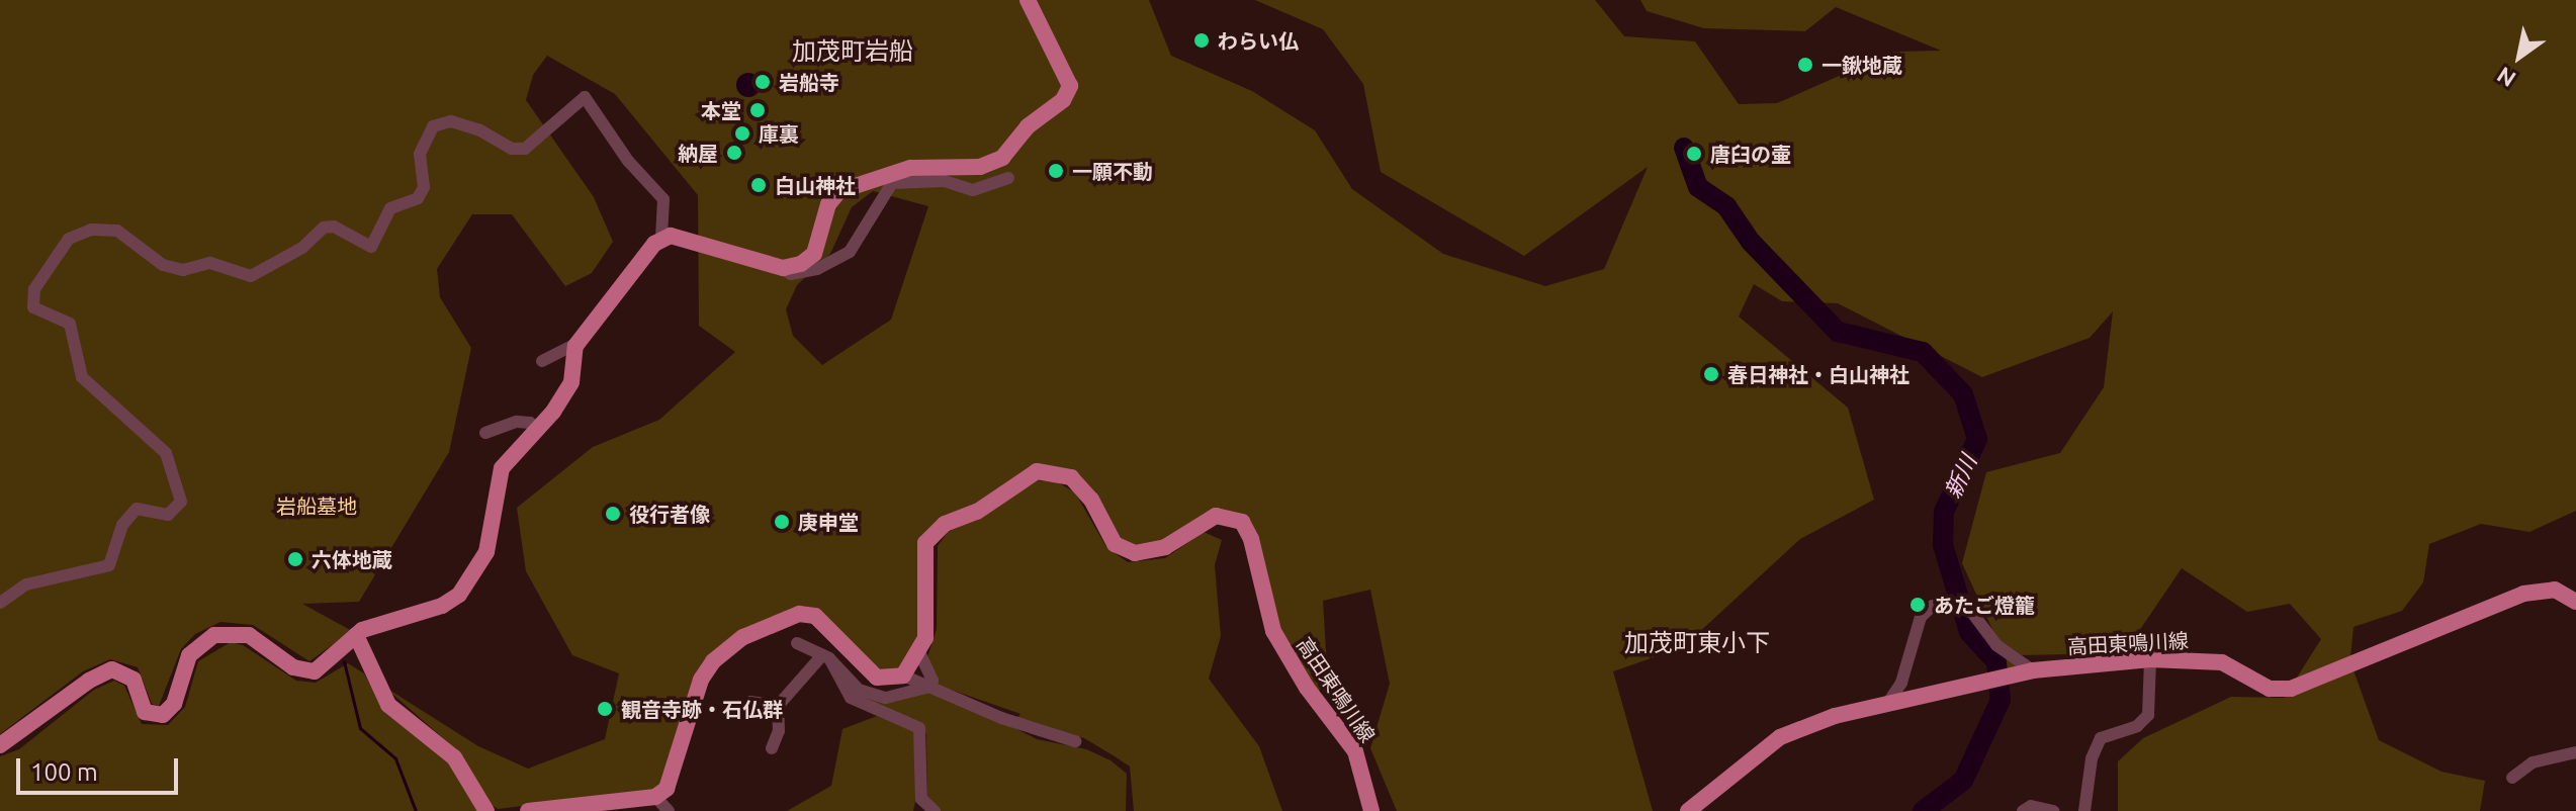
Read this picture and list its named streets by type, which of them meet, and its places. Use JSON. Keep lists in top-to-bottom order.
{
  "streets": {
    "main road": ["高田東鳴川線"]
  },
  "districts": ["加茂町岩船", "加茂町東小下"],
  "water": ["新川"],
  "parks": ["岩船墓地"],
  "places": [
    "わらい仏",
    "一鍬地蔵",
    "岩船寺",
    "本堂",
    "庫裏",
    "納屋",
    "唐臼の壷",
    "一願不動",
    "白山神社",
    "春日神社・白山神社",
    "役行者像",
    "庚申堂",
    "六体地蔵",
    "あたご燈籠",
    "観音寺跡・石仏群"
  ],
  "scale_bar": "100 m",
  "north": "bottom left"
}
